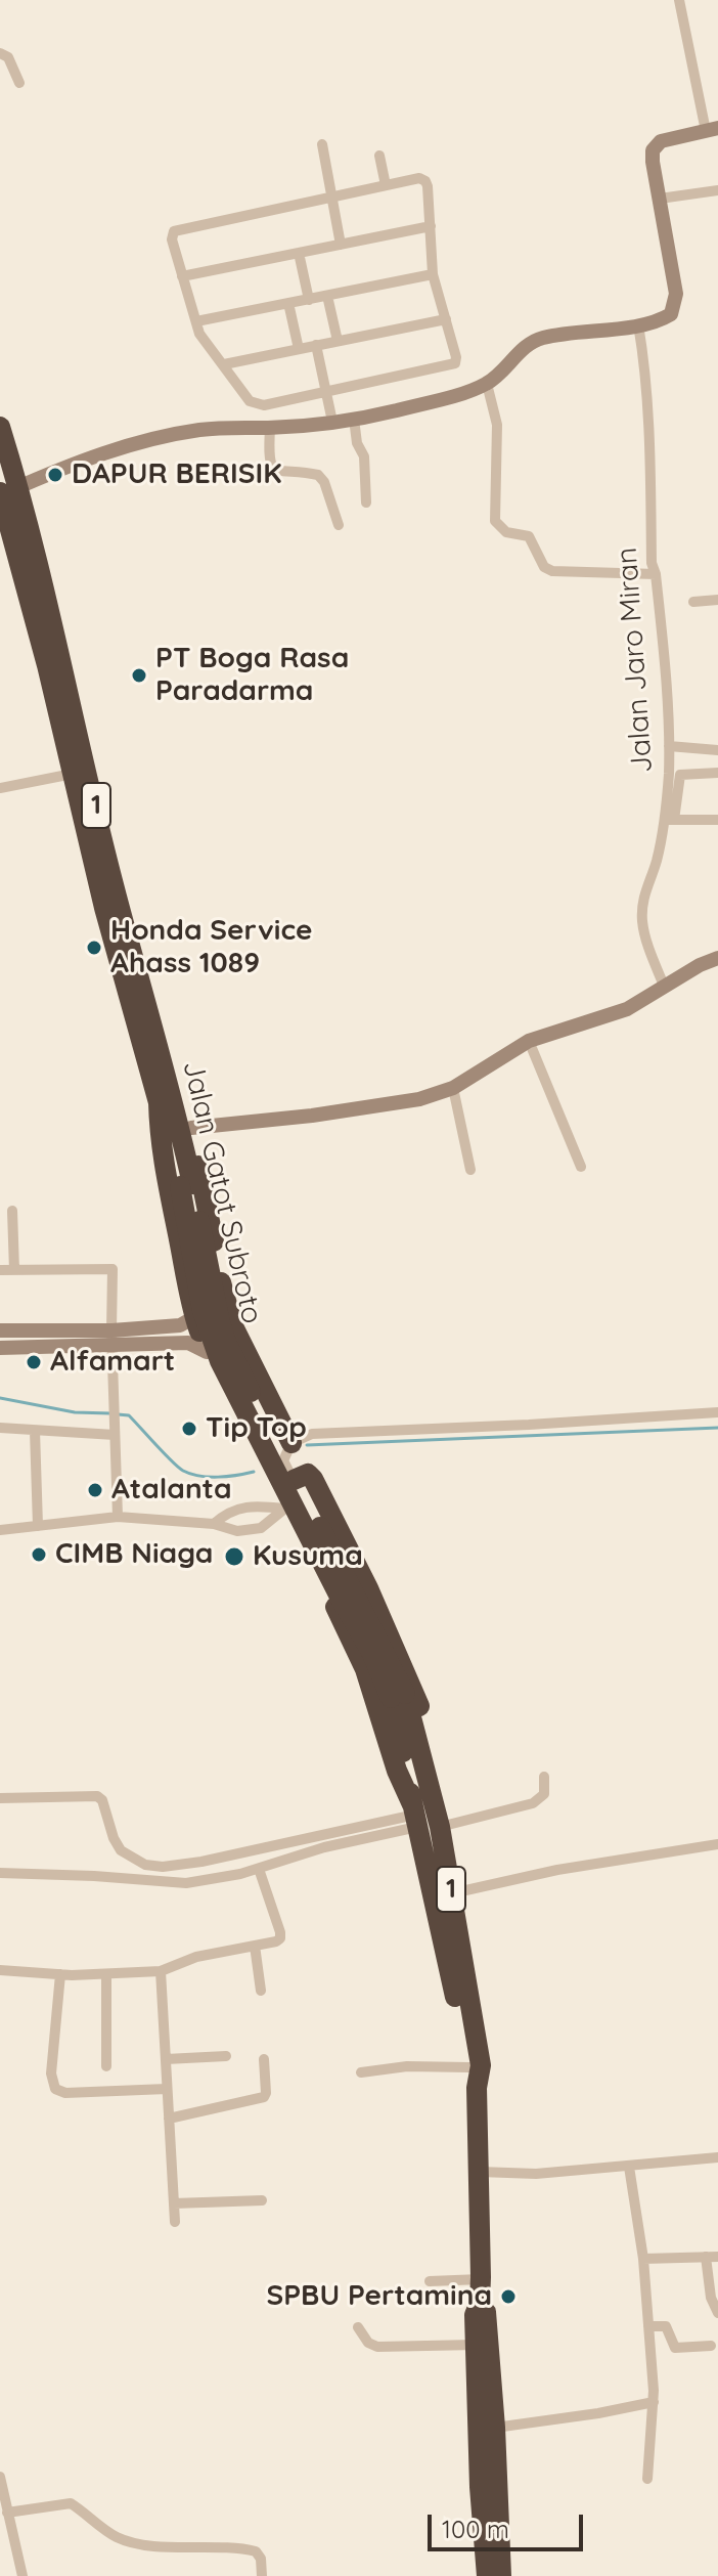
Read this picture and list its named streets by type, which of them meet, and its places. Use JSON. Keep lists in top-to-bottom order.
{
  "streets": {
    "highway": ["1", "Jalan Gatot Subroto"],
    "street": ["Jalan Jaro Miran"]
  },
  "places": [
    "DAPUR BERISIK",
    "PT Boga Rasa Paradarma",
    "Honda Service Ahass 1089",
    "Alfamart",
    "Tip Top",
    "Atalanta",
    "CIMB Niaga",
    "Kusuma",
    "SPBU Pertamina"
  ],
  "scale_bar": "100 m"
}
